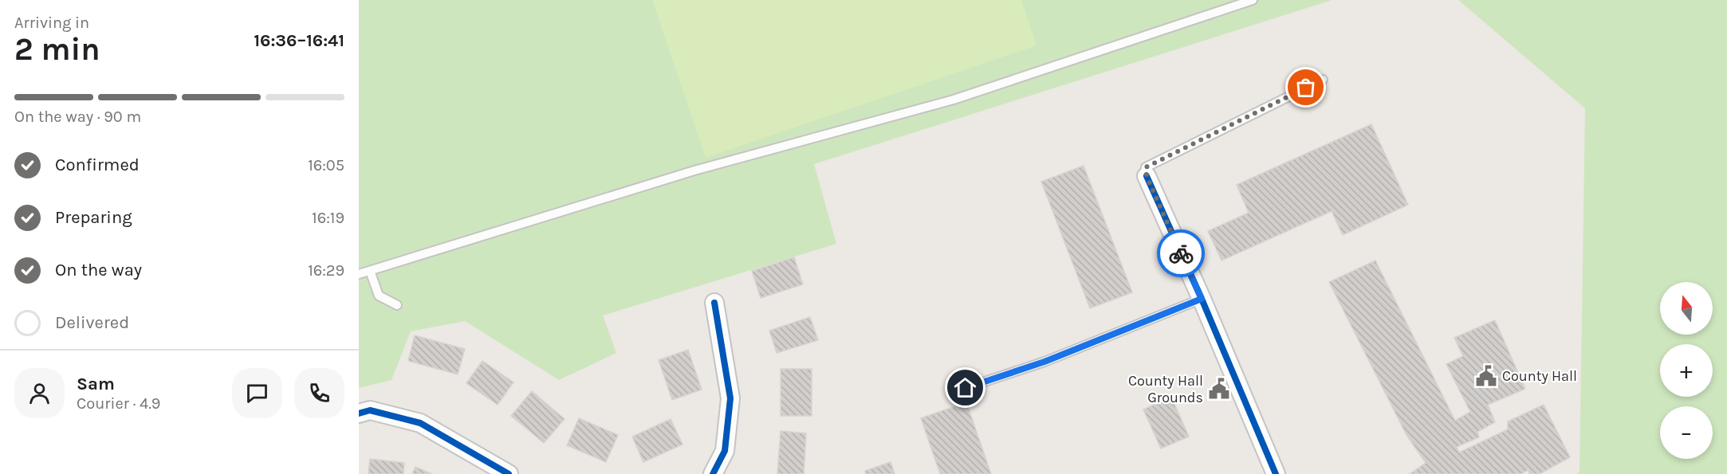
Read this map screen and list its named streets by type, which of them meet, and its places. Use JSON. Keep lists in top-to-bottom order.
{
  "places": {
    "public building": ["County Hall", "County Hall Grounds"]
  },
  "north": "top",
  "page": {
    "heading": ["2 min", "Arriving in", "16:36–16:41"],
    "panel": ["Sam", "Courier · 4.9"],
    "bar": "On the way · 90 m",
    "list": [
      ["Confirmed", "16:05"],
      ["Preparing", "16:19"],
      ["On the way", "16:29"],
      "Delivered"
    ],
    "map_buttons": ["+", "−"]
  }
}
